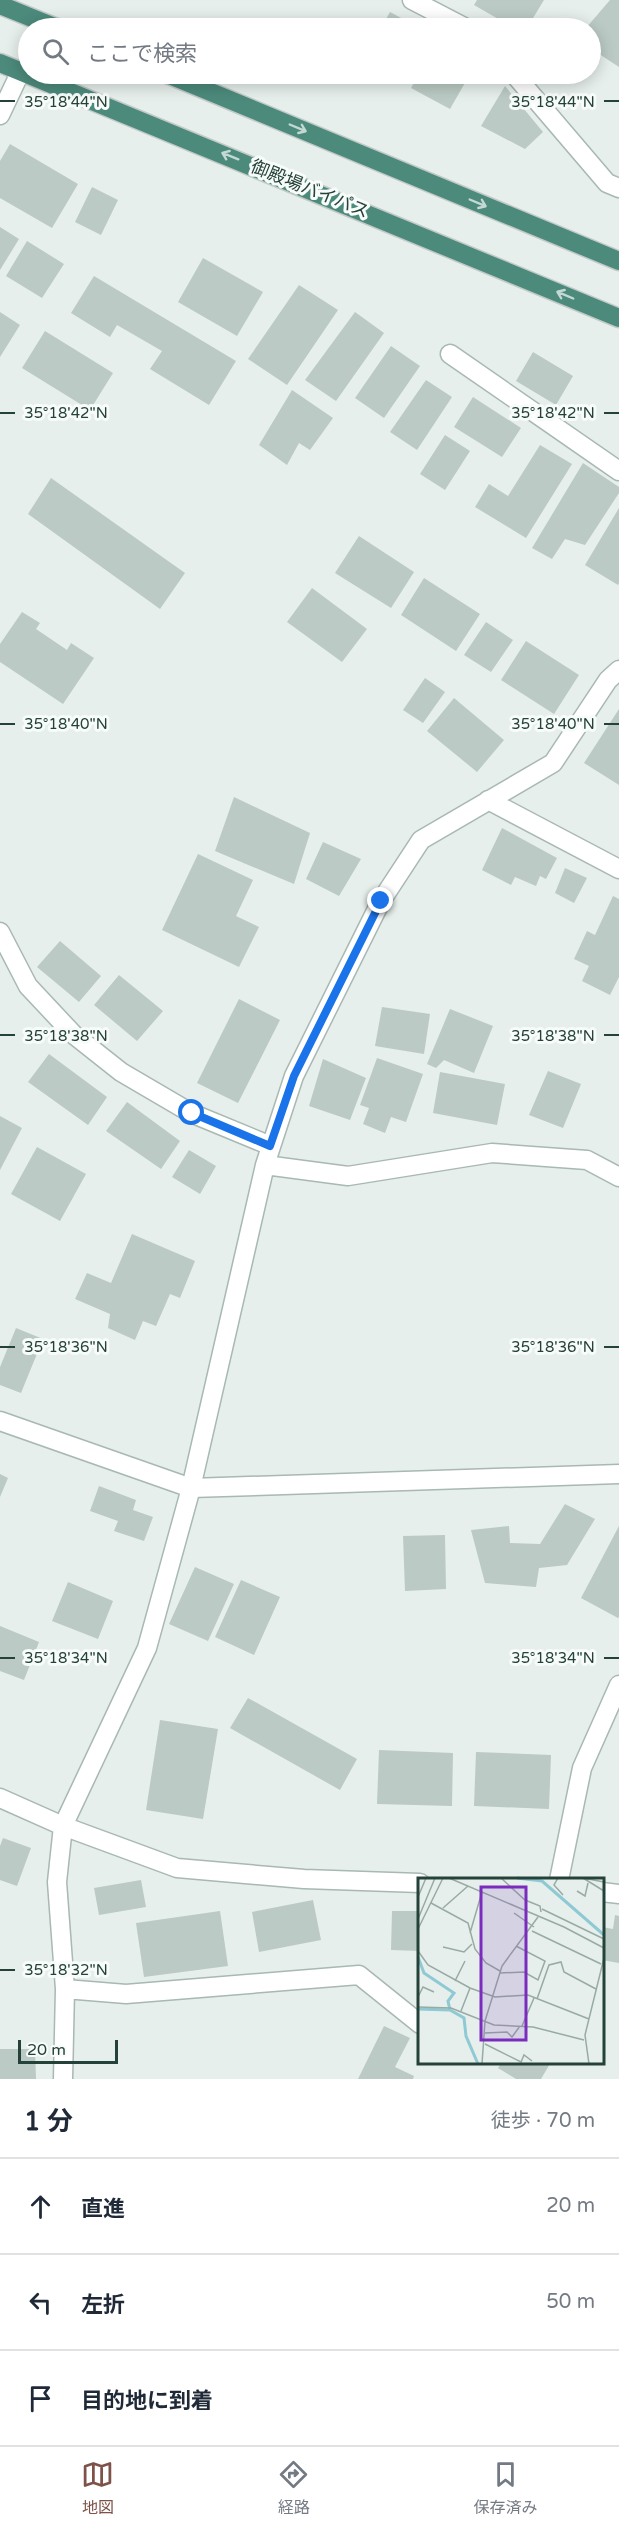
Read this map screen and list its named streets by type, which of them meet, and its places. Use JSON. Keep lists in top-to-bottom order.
{
  "streets": {
    "highway": ["御殿場バイパス"]
  },
  "scale_bar": "20 m",
  "page": {
    "search": "ここで検索",
    "scale": "20 m",
    "heading": ["1 分", "徒歩 · 70 m"],
    "list": [
      ["直進", "20 m"],
      ["左折", "50 m"],
      "目的地に到着"
    ],
    "nav": ["地図", "経路", "保存済み"]
  },
  "coordinates": [
    "35°18'44\"N",
    "35°18'42\"N",
    "35°18'40\"N",
    "35°18'38\"N",
    "35°18'36\"N",
    "35°18'34\"N",
    "35°18'32\"N"
  ]
}
